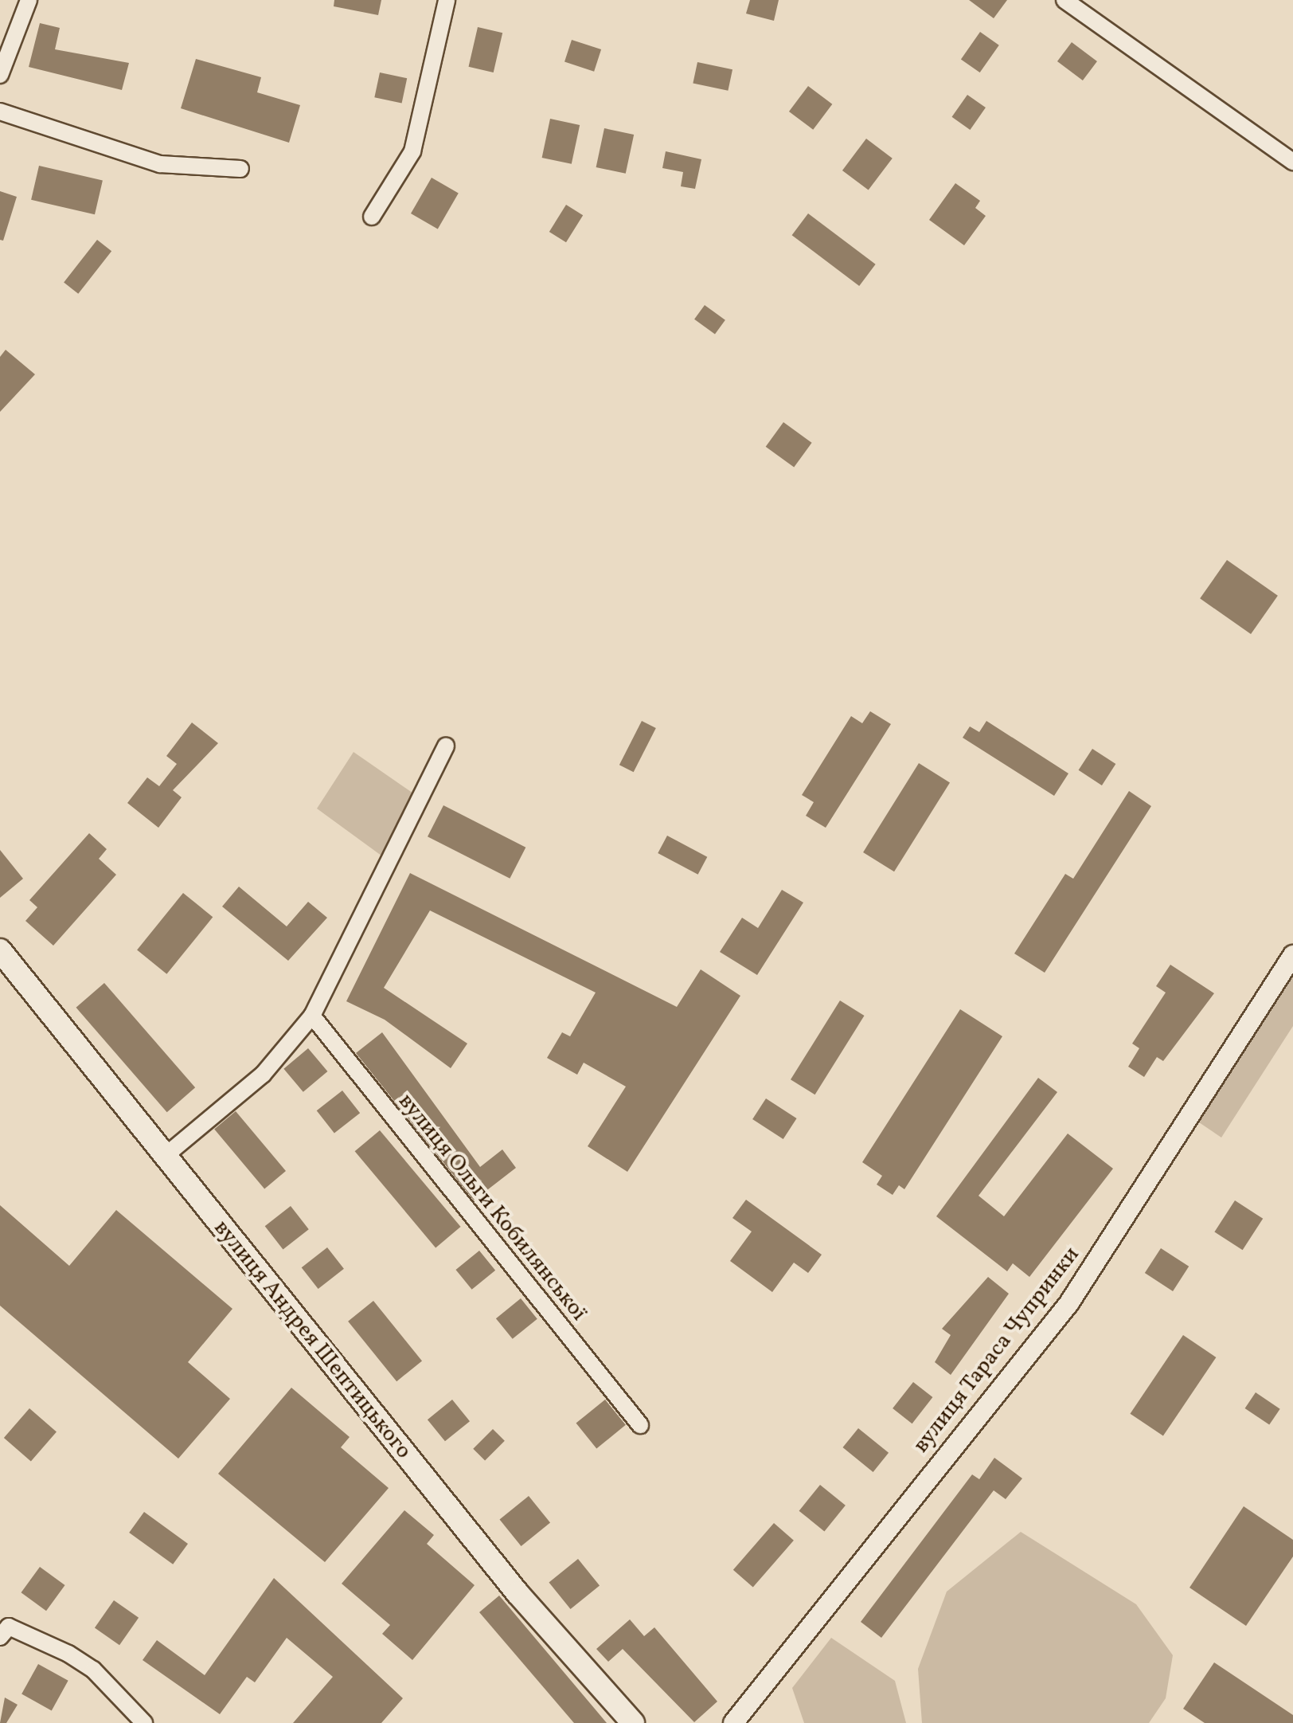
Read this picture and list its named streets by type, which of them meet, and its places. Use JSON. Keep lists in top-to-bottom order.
{
  "streets": {
    "main road": ["вулиця Андрея Шептицького"],
    "street": ["вулиця Ольги Кобилянської", "вулиця Тараса Чупринки"]
  }
}
